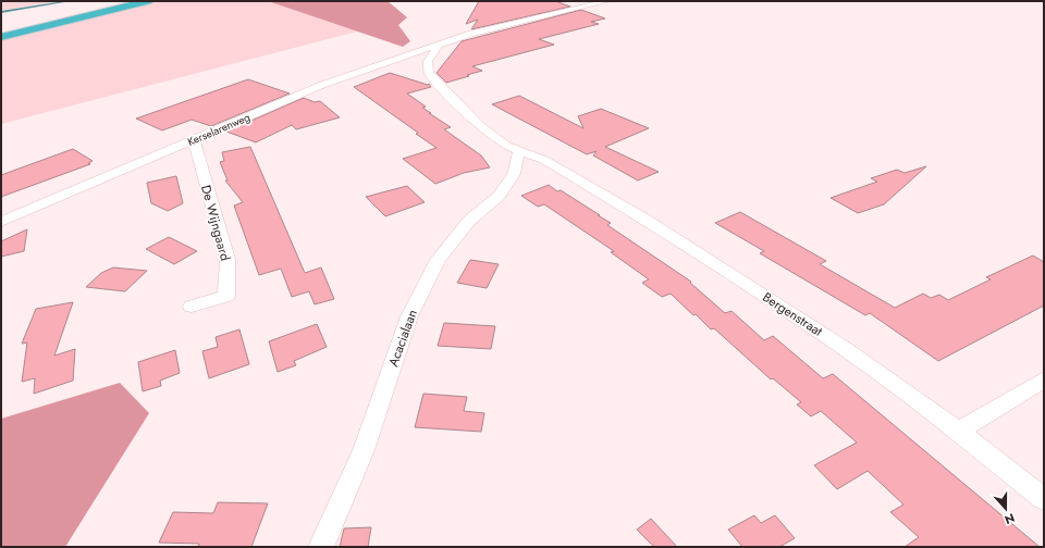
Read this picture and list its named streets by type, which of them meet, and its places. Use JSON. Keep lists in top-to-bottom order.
{
  "streets": {
    "street": [
      "Kerselarenweg",
      "De Wijngaard",
      "Bergenstraat",
      "Acacialaan"
    ]
  },
  "crossings": [
    ["Kerselarenweg", "De Wijngaard"],
    ["Bergenstraat", "Acacialaan"]
  ],
  "north": "bottom"
}
